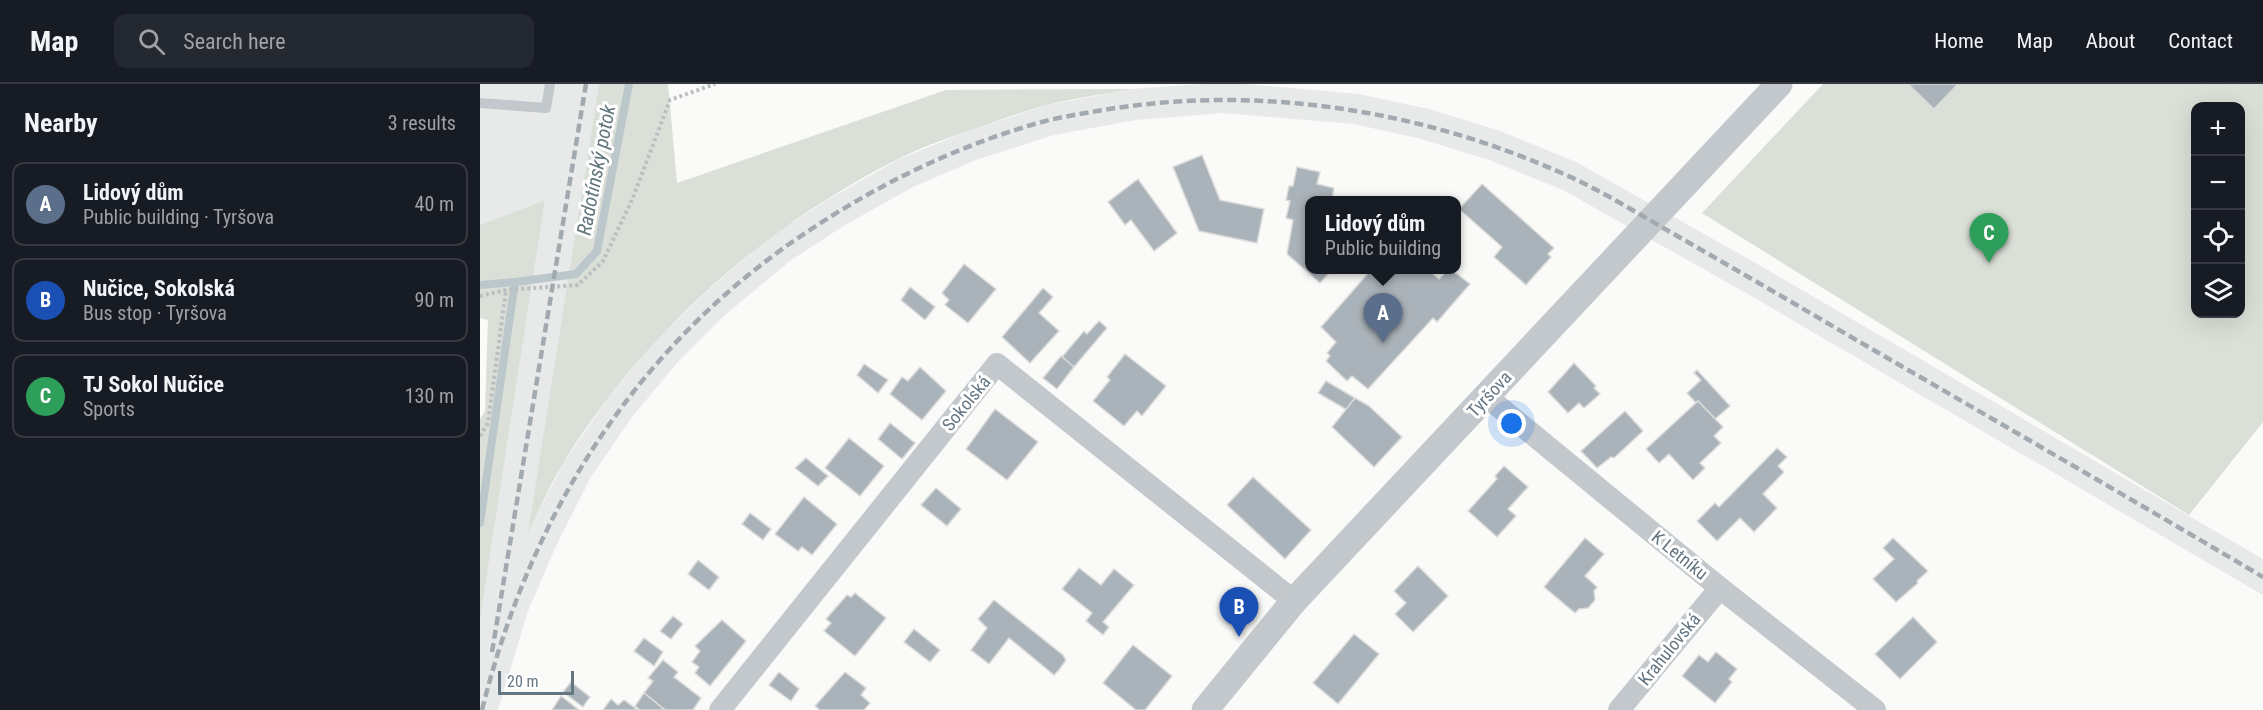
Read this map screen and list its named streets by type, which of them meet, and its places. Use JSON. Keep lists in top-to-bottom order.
{
  "streets": {
    "street": [
      "Tyršova",
      "Sokolská",
      "K Letníku",
      "Krahulovská"
    ]
  },
  "crossings": [
    ["Tyršova", "Sokolská"],
    ["Tyršova", "K Letníku"],
    ["K Letníku", "Krahulovská"]
  ],
  "water": ["Radotínský potok"],
  "scale_bar": "20 m",
  "page": {
    "header": "Map",
    "search": "Search here",
    "nav": [
      "Home",
      "Map",
      "About",
      "Contact"
    ],
    "heading": ["Nearby", "3 results"],
    "map_buttons": ["+", "−"],
    "list": [
      {
        "mark": "A",
        "name": "Lidový dům",
        "note": "Public building · Tyršova",
        "value": "40 m"
      },
      {
        "mark": "B",
        "name": "Nučice, Sokolská",
        "note": "Bus stop · Tyršova",
        "value": "90 m"
      },
      {
        "mark": "C",
        "name": "TJ Sokol Nučice",
        "note": "Sports",
        "value": "130 m"
      }
    ],
    "popup": ["Lidový dům", "Public building"],
    "pins": ["C", "A", "B"],
    "scale": "20 m"
  }
}
